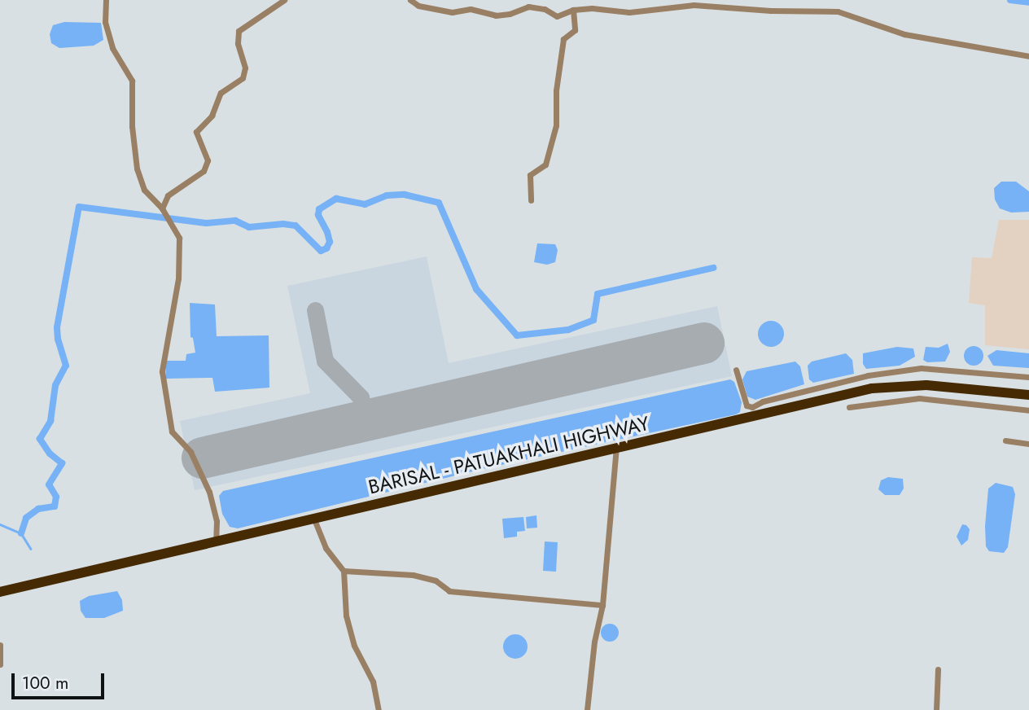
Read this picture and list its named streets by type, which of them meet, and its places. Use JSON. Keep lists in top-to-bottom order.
{
  "streets": {
    "highway": ["BARISAL - PATUAKHALI HIGHWAY"]
  },
  "scale_bar": "100 m"
}
